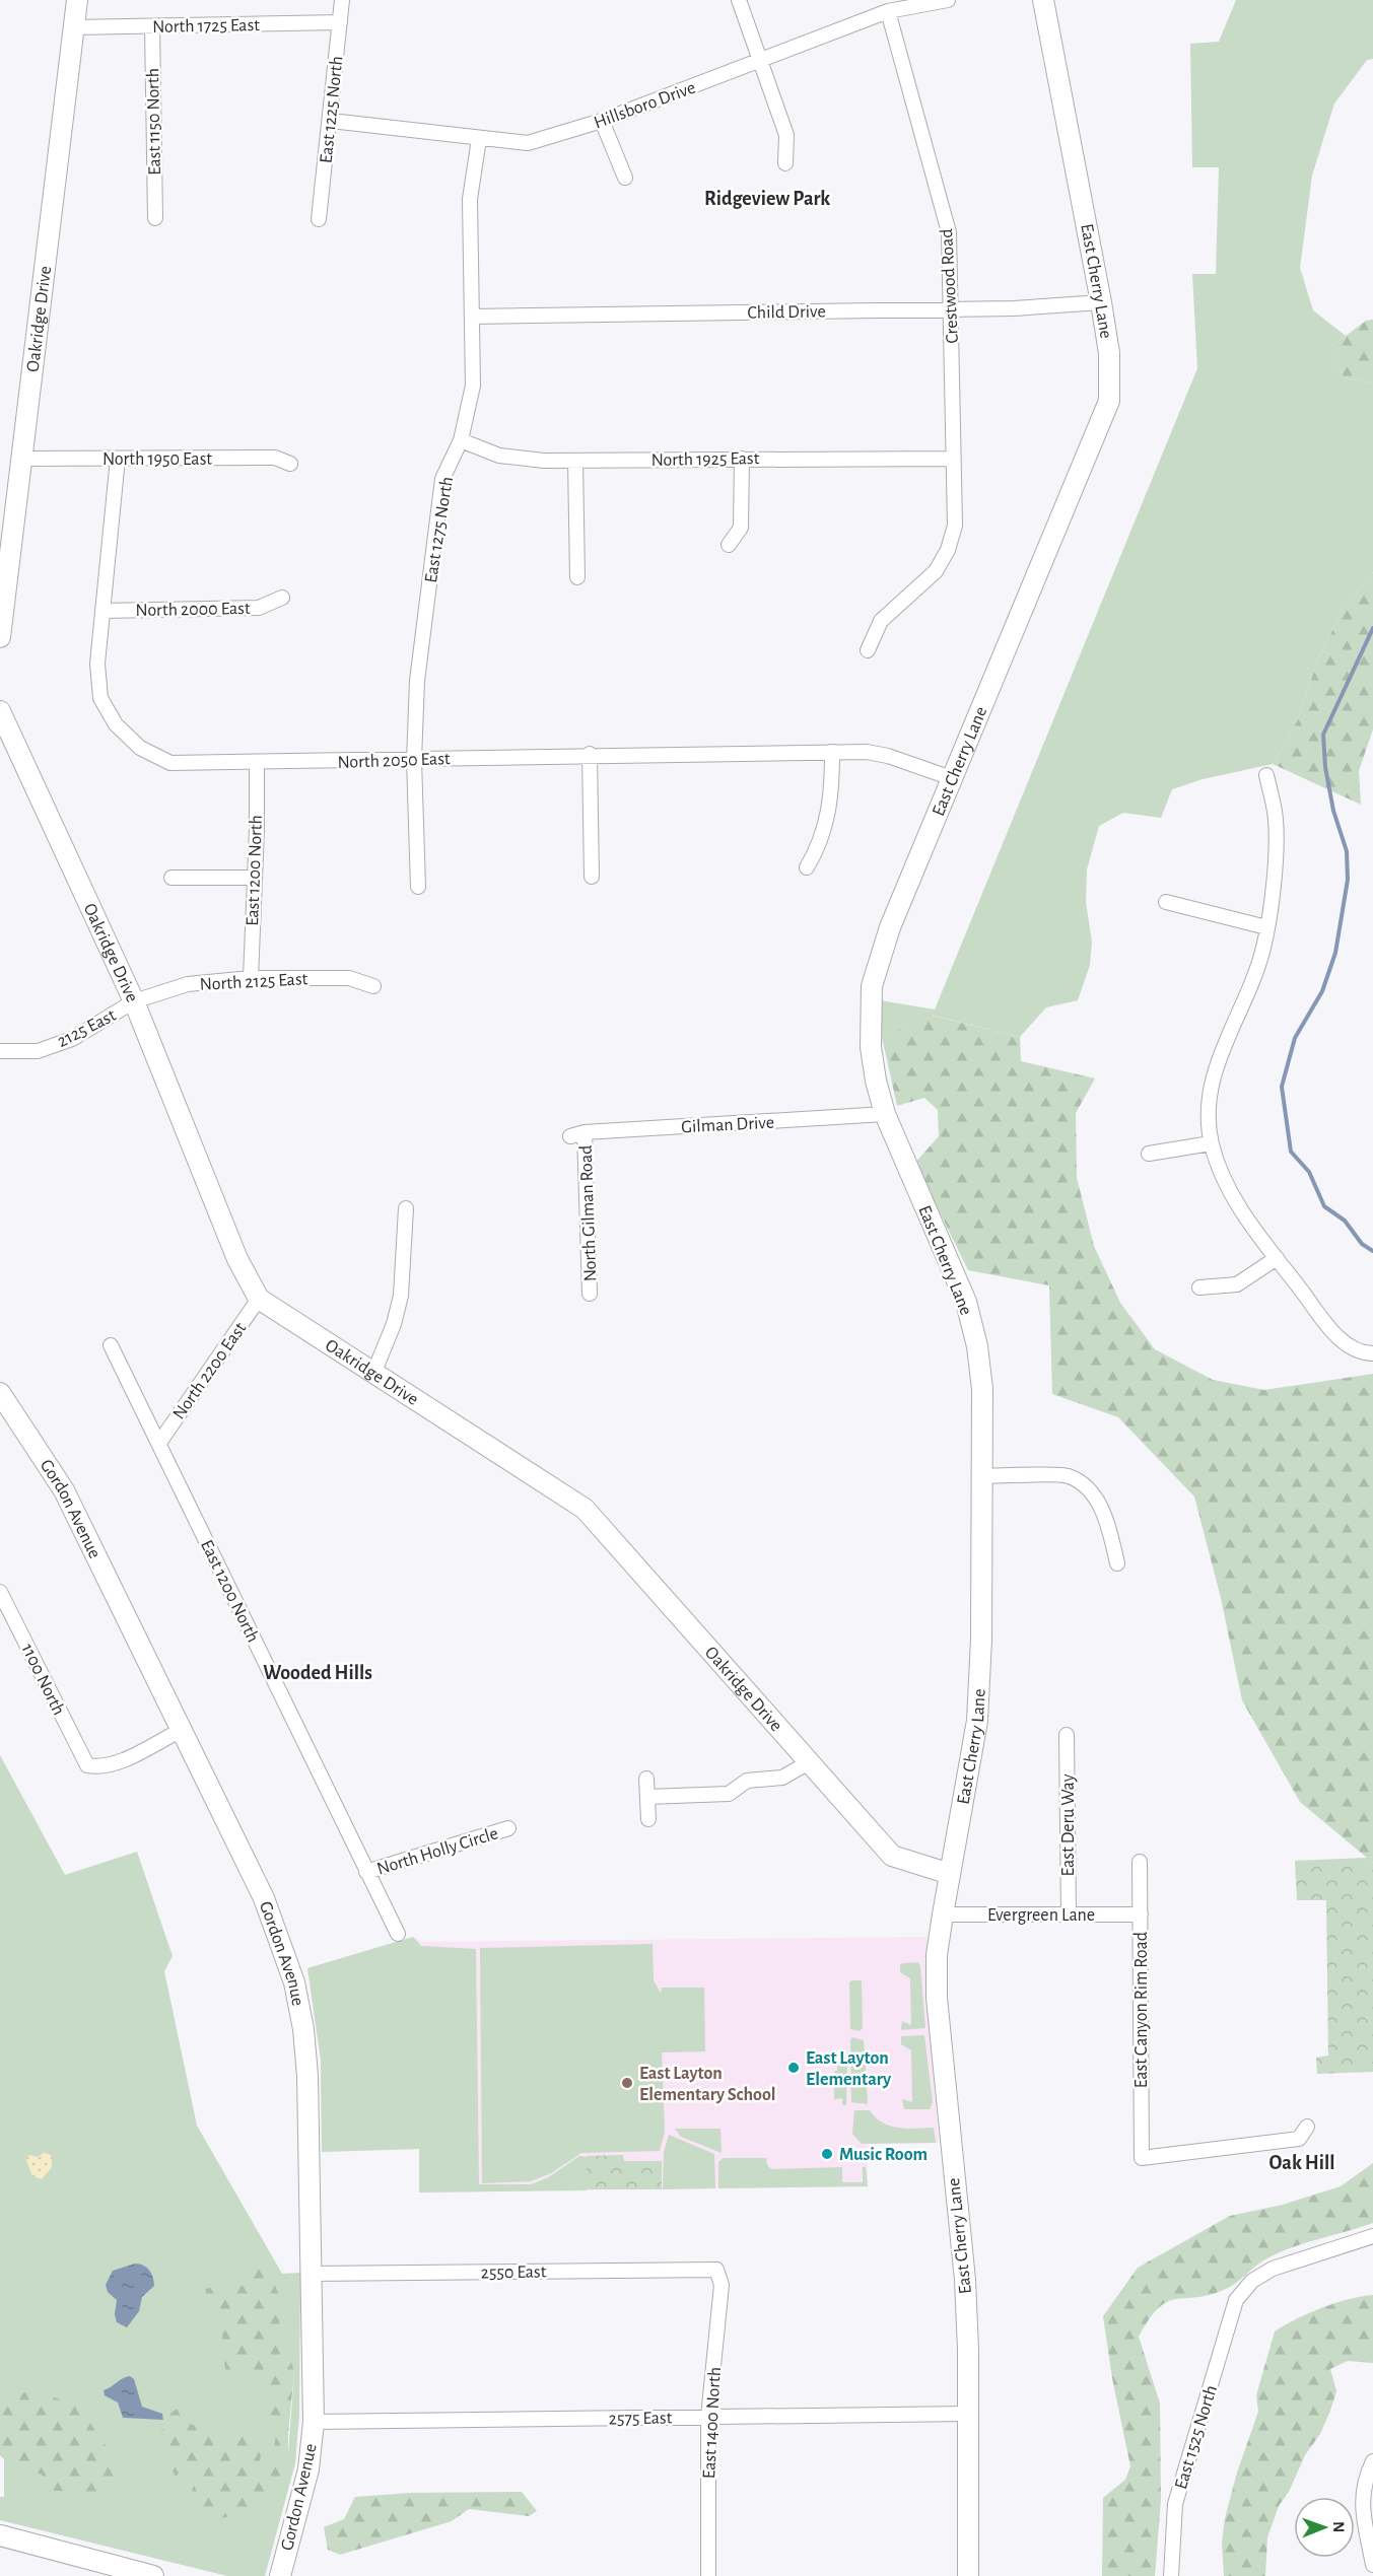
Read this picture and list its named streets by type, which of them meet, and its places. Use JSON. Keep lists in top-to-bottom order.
{
  "streets": {
    "street": [
      "North 1725 East",
      "Hillsboro Drive",
      "East 1225 North",
      "East 1150 North",
      "East Cherry Lane",
      "Crestwood Road",
      "Child Drive",
      "Oakridge Drive",
      "North 1950 East",
      "North 1925 East",
      "East 1275 North",
      "North 2000 East",
      "North 2050 East",
      "East 1200 North",
      "North 2125 East",
      "2125 East",
      "Gilman Drive",
      "North Gilman Road",
      "North 2200 East",
      "Gordon Avenue",
      "1100 North",
      "East Deru Way",
      "North Holly Circle",
      "Evergreen Lane",
      "East Canyon Rim Road",
      "2550 East",
      "2575 East",
      "East 1400 North",
      "East 1525 North"
    ]
  },
  "crossings": [
    ["North 1725 East", "East 1225 North"],
    ["North 1725 East", "East 1150 North"],
    ["North 1725 East", "Oakridge Drive"],
    ["Hillsboro Drive", "East 1225 North"],
    ["Hillsboro Drive", "Crestwood Road"],
    ["Hillsboro Drive", "East 1275 North"],
    ["East Cherry Lane", "Child Drive"],
    ["East Cherry Lane", "Oakridge Drive"],
    ["East Cherry Lane", "North 2050 East"],
    ["East Cherry Lane", "Gilman Drive"],
    ["East Cherry Lane", "Evergreen Lane"],
    ["East Cherry Lane", "2575 East"],
    ["Crestwood Road", "Child Drive"],
    ["Crestwood Road", "North 1925 East"],
    ["Child Drive", "East 1275 North"],
    ["Oakridge Drive", "North 1950 East"],
    ["Oakridge Drive", "North 2125 East"],
    ["Oakridge Drive", "2125 East"],
    ["Oakridge Drive", "North 2200 East"],
    ["North 1950 East", "North 2050 East"],
    ["North 1925 East", "East 1275 North"],
    ["East 1275 North", "North 2050 East"],
    ["North 2000 East", "North 2050 East"],
    ["North 2050 East", "East 1200 North"],
    ["East 1200 North", "North 2125 East"],
    ["East 1200 North", "North 2200 East"],
    ["East 1200 North", "North Holly Circle"],
    ["North 2125 East", "2125 East"],
    ["Gilman Drive", "North Gilman Road"],
    ["Gordon Avenue", "1100 North"],
    ["Gordon Avenue", "2550 East"],
    ["Gordon Avenue", "2575 East"],
    ["East Deru Way", "Evergreen Lane"],
    ["Evergreen Lane", "East Canyon Rim Road"],
    ["2550 East", "East 1400 North"],
    ["2575 East", "East 1400 North"]
  ],
  "districts": ["Ridgeview Park", "Wooded Hills", "Oak Hill"],
  "places": ["East Layton Elementary", "East Layton Elementary School", "Music Room"],
  "north": "right"
}
